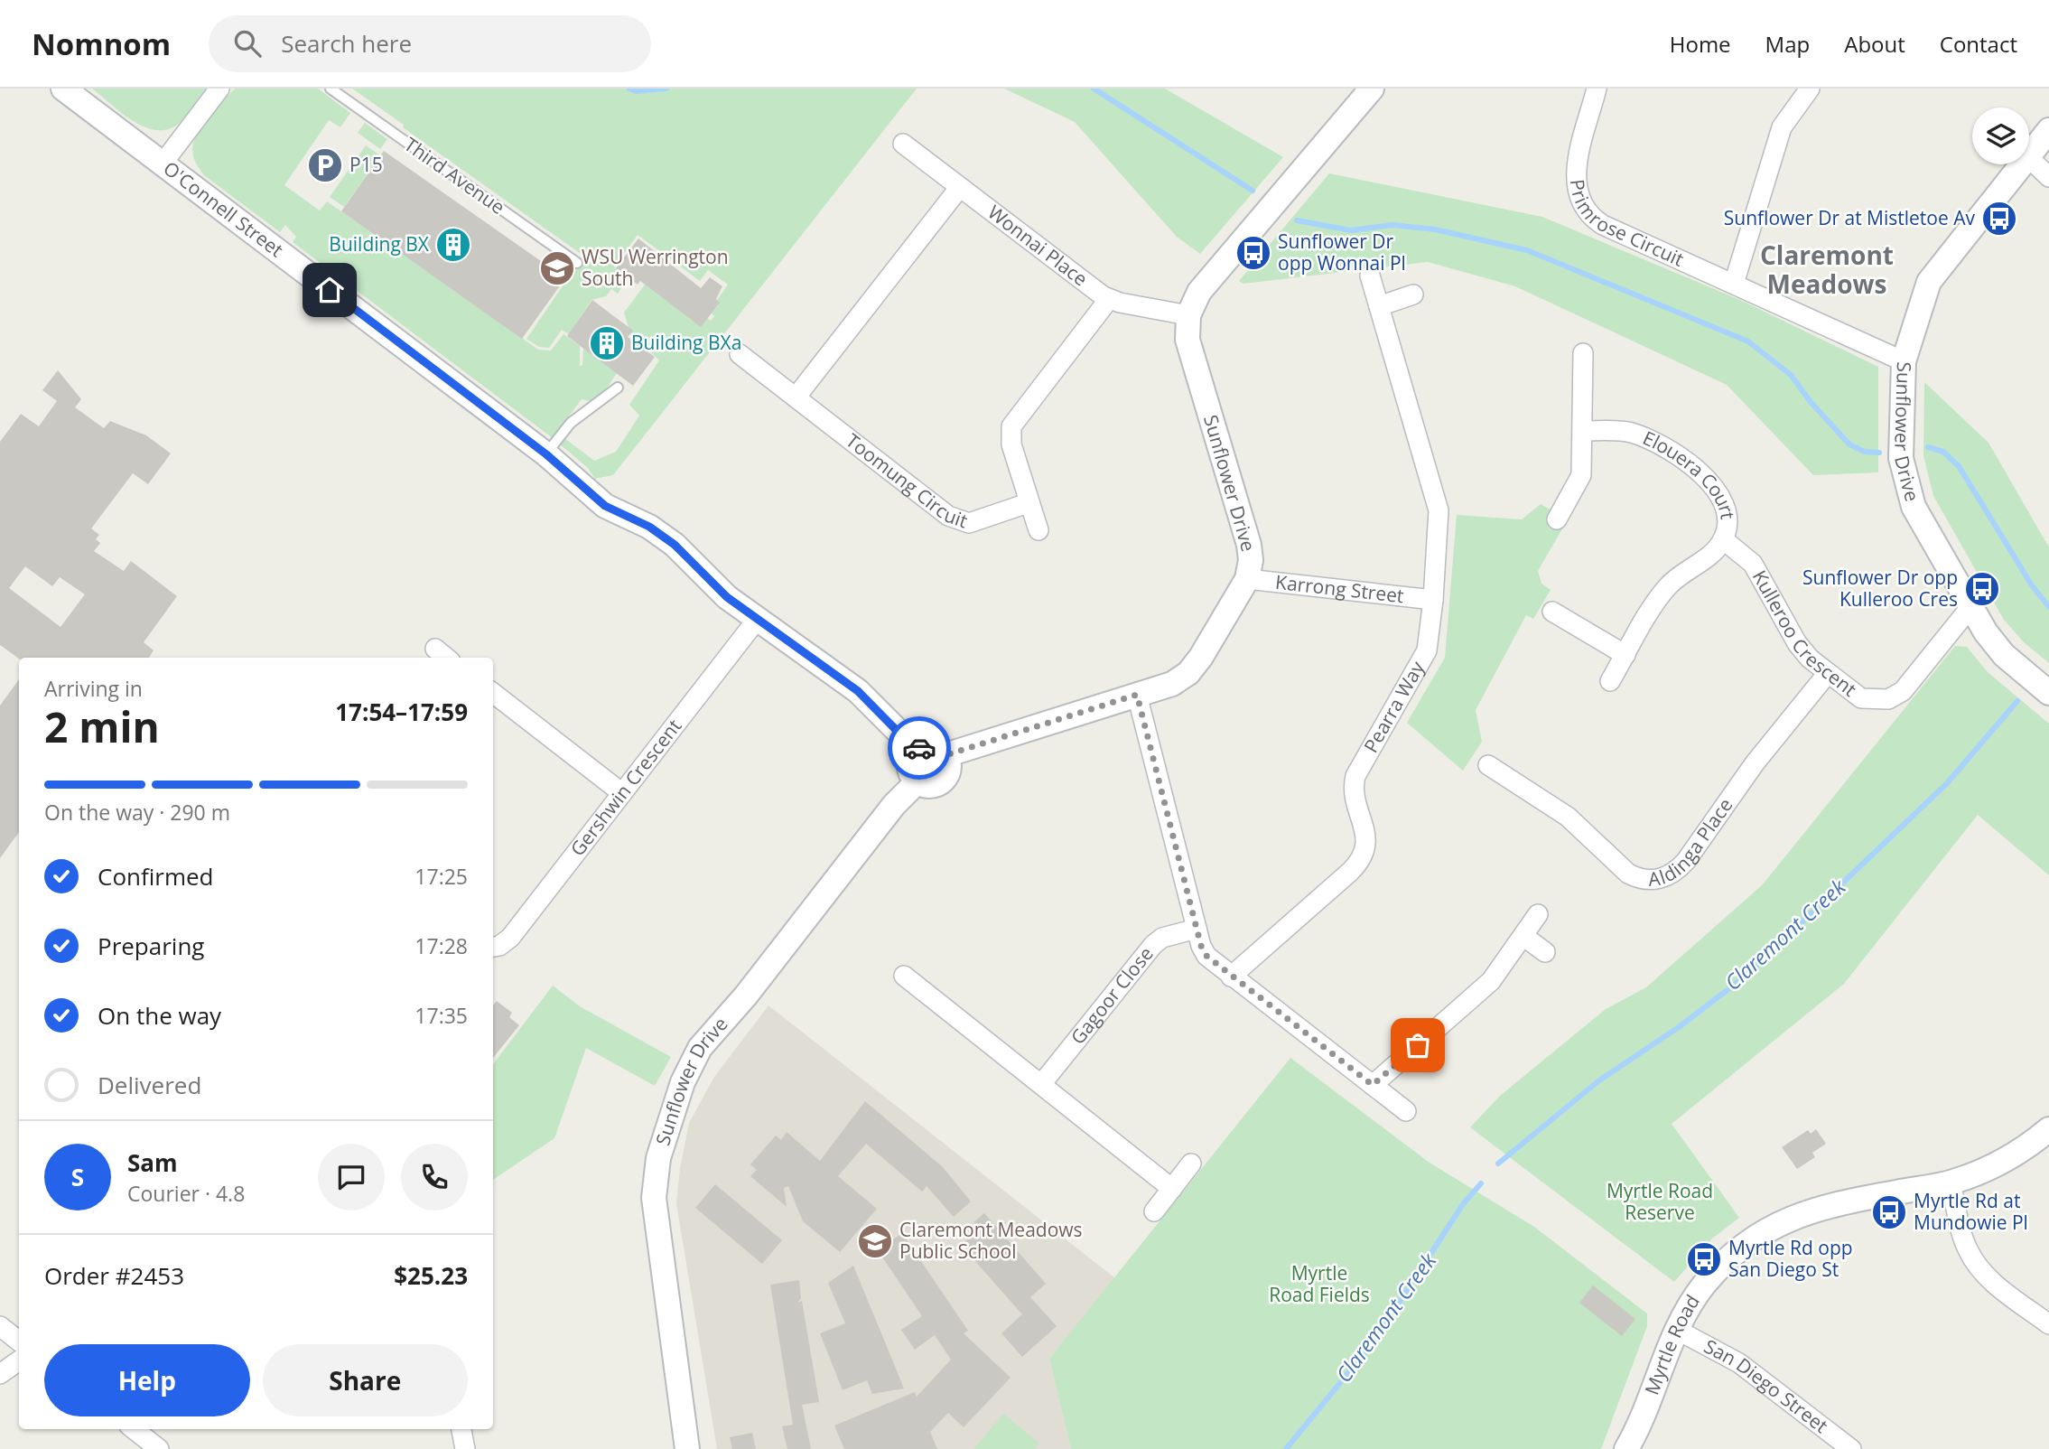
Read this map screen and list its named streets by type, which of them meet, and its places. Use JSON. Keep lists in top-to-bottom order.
{
  "streets": {
    "street": [
      "O'Connell Street",
      "Primrose Circuit",
      "Wonnai Place",
      "Sunflower Drive",
      "Toomung Circuit",
      "Elouera Court",
      "Karrong Street",
      "Kulleroo Crescent",
      "Pearra Way",
      "Gershwin Crescent",
      "Aldinga Place",
      "Gagoor Close",
      "Myrtle Road",
      "San Diego Street"
    ],
    "lane": ["Third Avenue"]
  },
  "crossings": [
    ["O'Connell Street", "Sunflower Drive"],
    ["O'Connell Street", "Gershwin Crescent"],
    ["Primrose Circuit", "Sunflower Drive"],
    ["Wonnai Place", "Sunflower Drive"],
    ["Sunflower Drive", "Karrong Street"],
    ["Sunflower Drive", "Kulleroo Crescent"],
    ["Elouera Court", "Kulleroo Crescent"],
    ["Karrong Street", "Pearra Way"],
    ["Kulleroo Crescent", "Aldinga Place"],
    ["Myrtle Road", "San Diego Street"]
  ],
  "districts": ["Claremont Meadows"],
  "water": ["Claremont Creek"],
  "parks": ["Myrtle Road Reserve", "Myrtle Road Fields"],
  "places": {
    "parking": ["P15"],
    "bus stop": [
      "Sunflower Dr at Mistletoe Av",
      "Sunflower Dr opp Wonnai Pl",
      "Sunflower Dr opp Kulleroo Cres",
      "Myrtle Rd at Mundowie Pl",
      "Myrtle Rd opp San Diego St"
    ],
    "building": ["Building BX", "Building BXa"],
    "school or university": ["WSU Werrington South", "Claremont Meadows Public School"]
  },
  "page": {
    "header": "Nomnom",
    "search": "Search here",
    "nav": [
      "Home",
      "Map",
      "About",
      "Contact"
    ],
    "heading": ["2 min", "Arriving in", "17:54–17:59"],
    "panel": [
      "Sam",
      "Courier · 4.8",
      "Order #2453",
      "$25.23"
    ],
    "bar": "On the way · 290 m",
    "list": [
      ["Confirmed", "17:25"],
      ["Preparing", "17:28"],
      ["On the way", "17:35"],
      "Delivered"
    ],
    "round": "S",
    "buttons": ["Help", "Share"]
  }
}
